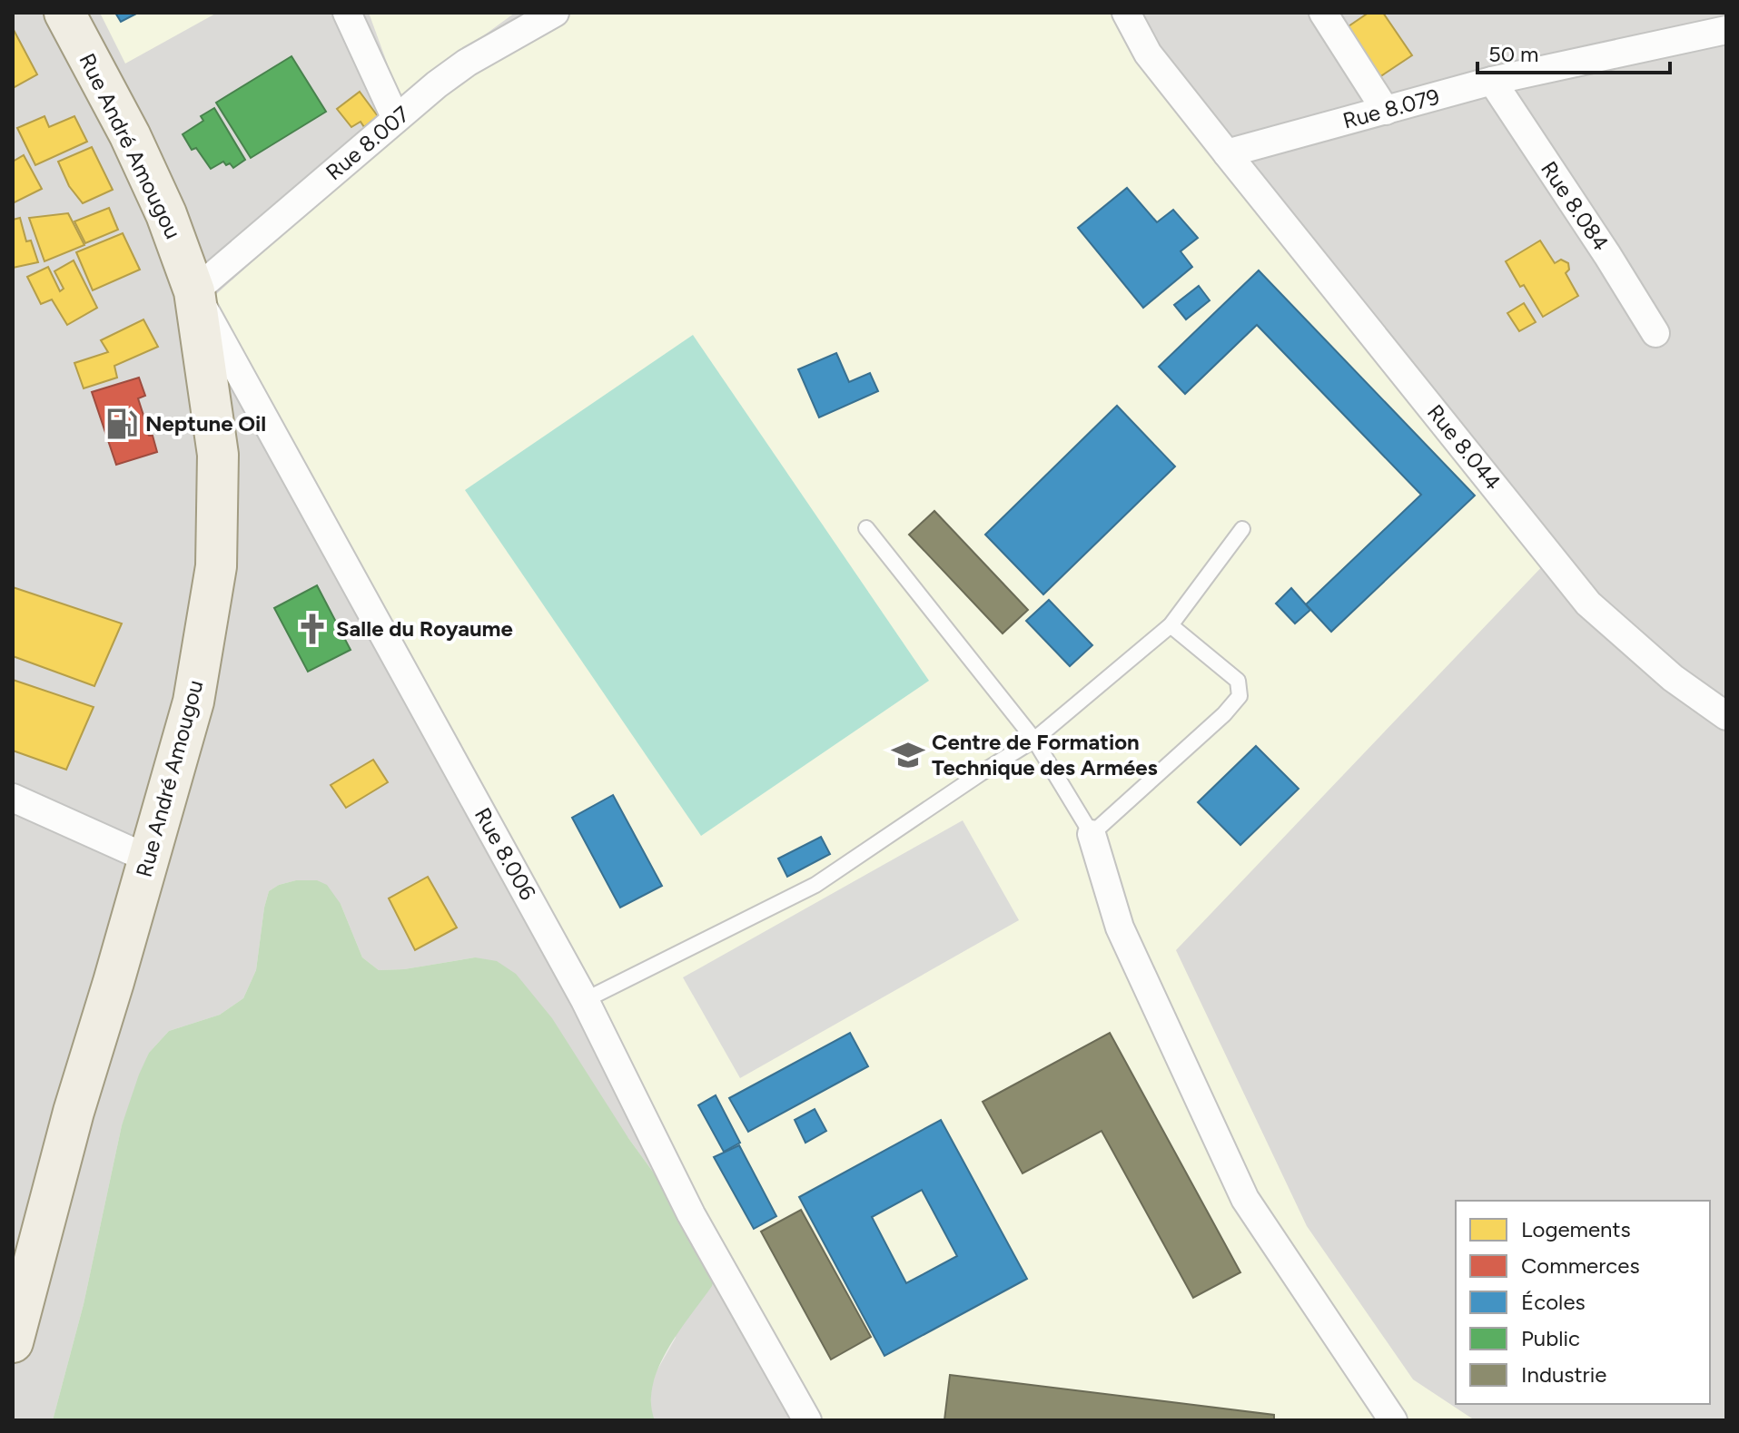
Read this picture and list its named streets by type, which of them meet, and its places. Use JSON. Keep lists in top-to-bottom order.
{
  "streets": {
    "main road": ["Rue André Amougou"],
    "street": [
      "Rue 8.079",
      "Rue 8.007",
      "Rue 8.084",
      "Rue 8.044",
      "Rue 8.006"
    ]
  },
  "crossings": [
    ["Rue 8.079", "Rue 8.084"],
    ["Rue 8.079", "Rue 8.044"],
    ["Rue 8.007", "Rue André Amougou"],
    ["Rue 8.007", "Rue 8.006"],
    ["Rue André Amougou", "Rue 8.006"]
  ],
  "places": {
    "fuel station": ["Neptune Oil"],
    "church": ["Salle du Royaume"],
    "school or university": ["Centre de Formation Technique des Armées"]
  },
  "legend": [
    "Logements",
    "Commerces",
    "Écoles",
    "Public",
    "Industrie"
  ],
  "scale_bar": "50 m"
}
